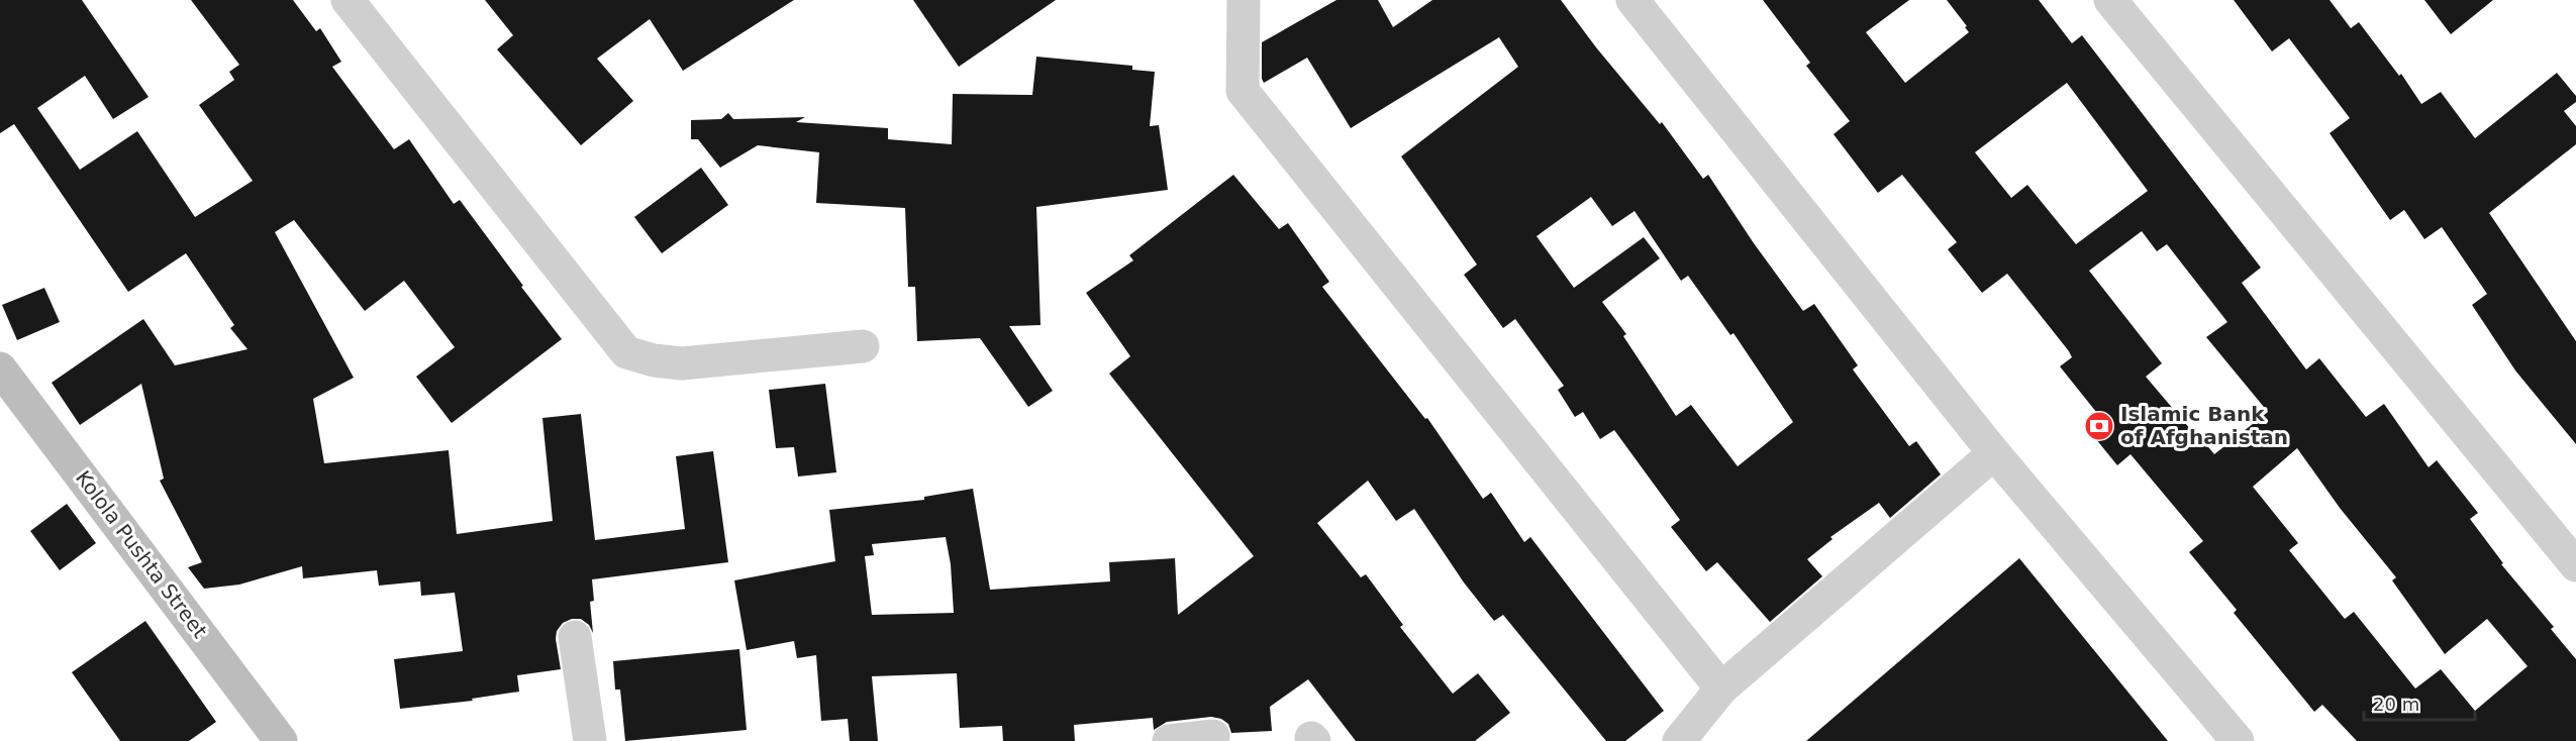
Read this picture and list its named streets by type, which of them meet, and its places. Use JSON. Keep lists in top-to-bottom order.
{
  "streets": {
    "main road": ["Kolola Pushta Street"]
  },
  "places": {
    "bank": ["Islamic Bank of Afghanistan"]
  },
  "scale_bar": "20 m"
}
